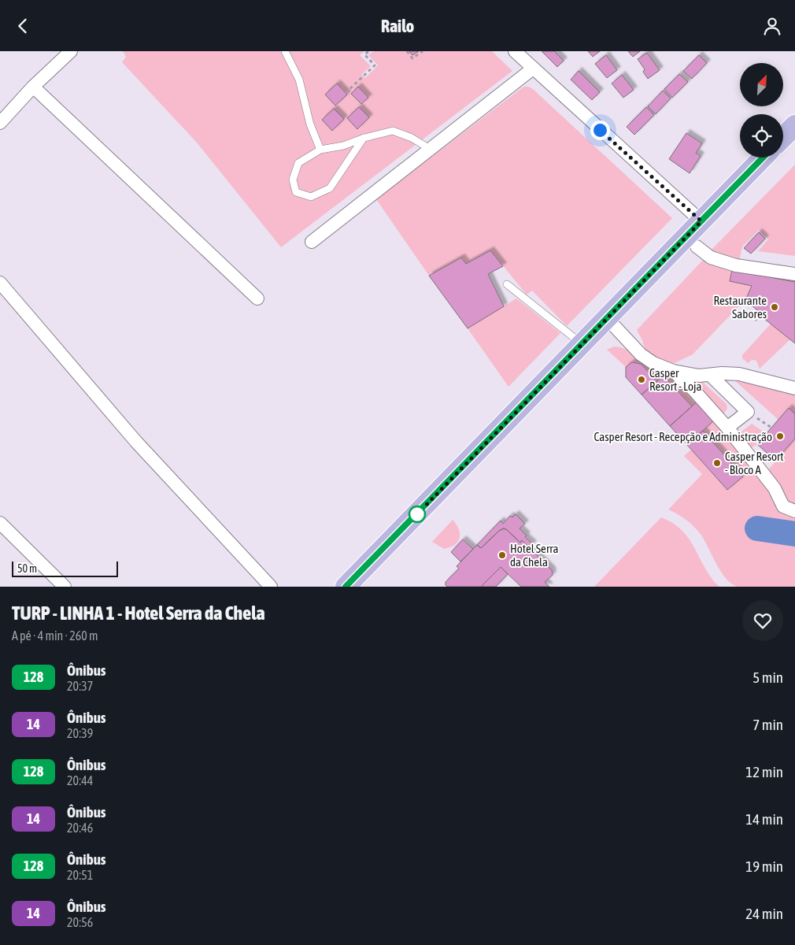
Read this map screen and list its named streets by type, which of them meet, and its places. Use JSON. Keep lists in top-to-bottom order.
{
  "places": [
    "Restaurante Sabores",
    "Casper Resort - Loja",
    "Casper Resort - Recepção e Administração",
    "Casper Resort - Bloco A",
    "Hotel Serra da Chela"
  ],
  "lines": ["bus line 128"],
  "scale_bar": "50 m",
  "north": "top right",
  "page": {
    "header": "Railo",
    "scale": "50 m",
    "heading": ["TURP - LINHA 1 - Hotel Serra da Chela", "A pé · 4 min · 260 m"],
    "list": [
      {
        "mark": "128",
        "name": "Ônibus",
        "note": "20:37",
        "value": "5 min"
      },
      {
        "mark": "14",
        "name": "Ônibus",
        "note": "20:39",
        "value": "7 min"
      },
      {
        "mark": "128",
        "name": "Ônibus",
        "note": "20:44",
        "value": "12 min"
      },
      {
        "mark": "14",
        "name": "Ônibus",
        "note": "20:46",
        "value": "14 min"
      },
      {
        "mark": "128",
        "name": "Ônibus",
        "note": "20:51",
        "value": "19 min"
      },
      {
        "mark": "14",
        "name": "Ônibus",
        "note": "20:56",
        "value": "24 min"
      }
    ]
  }
}
